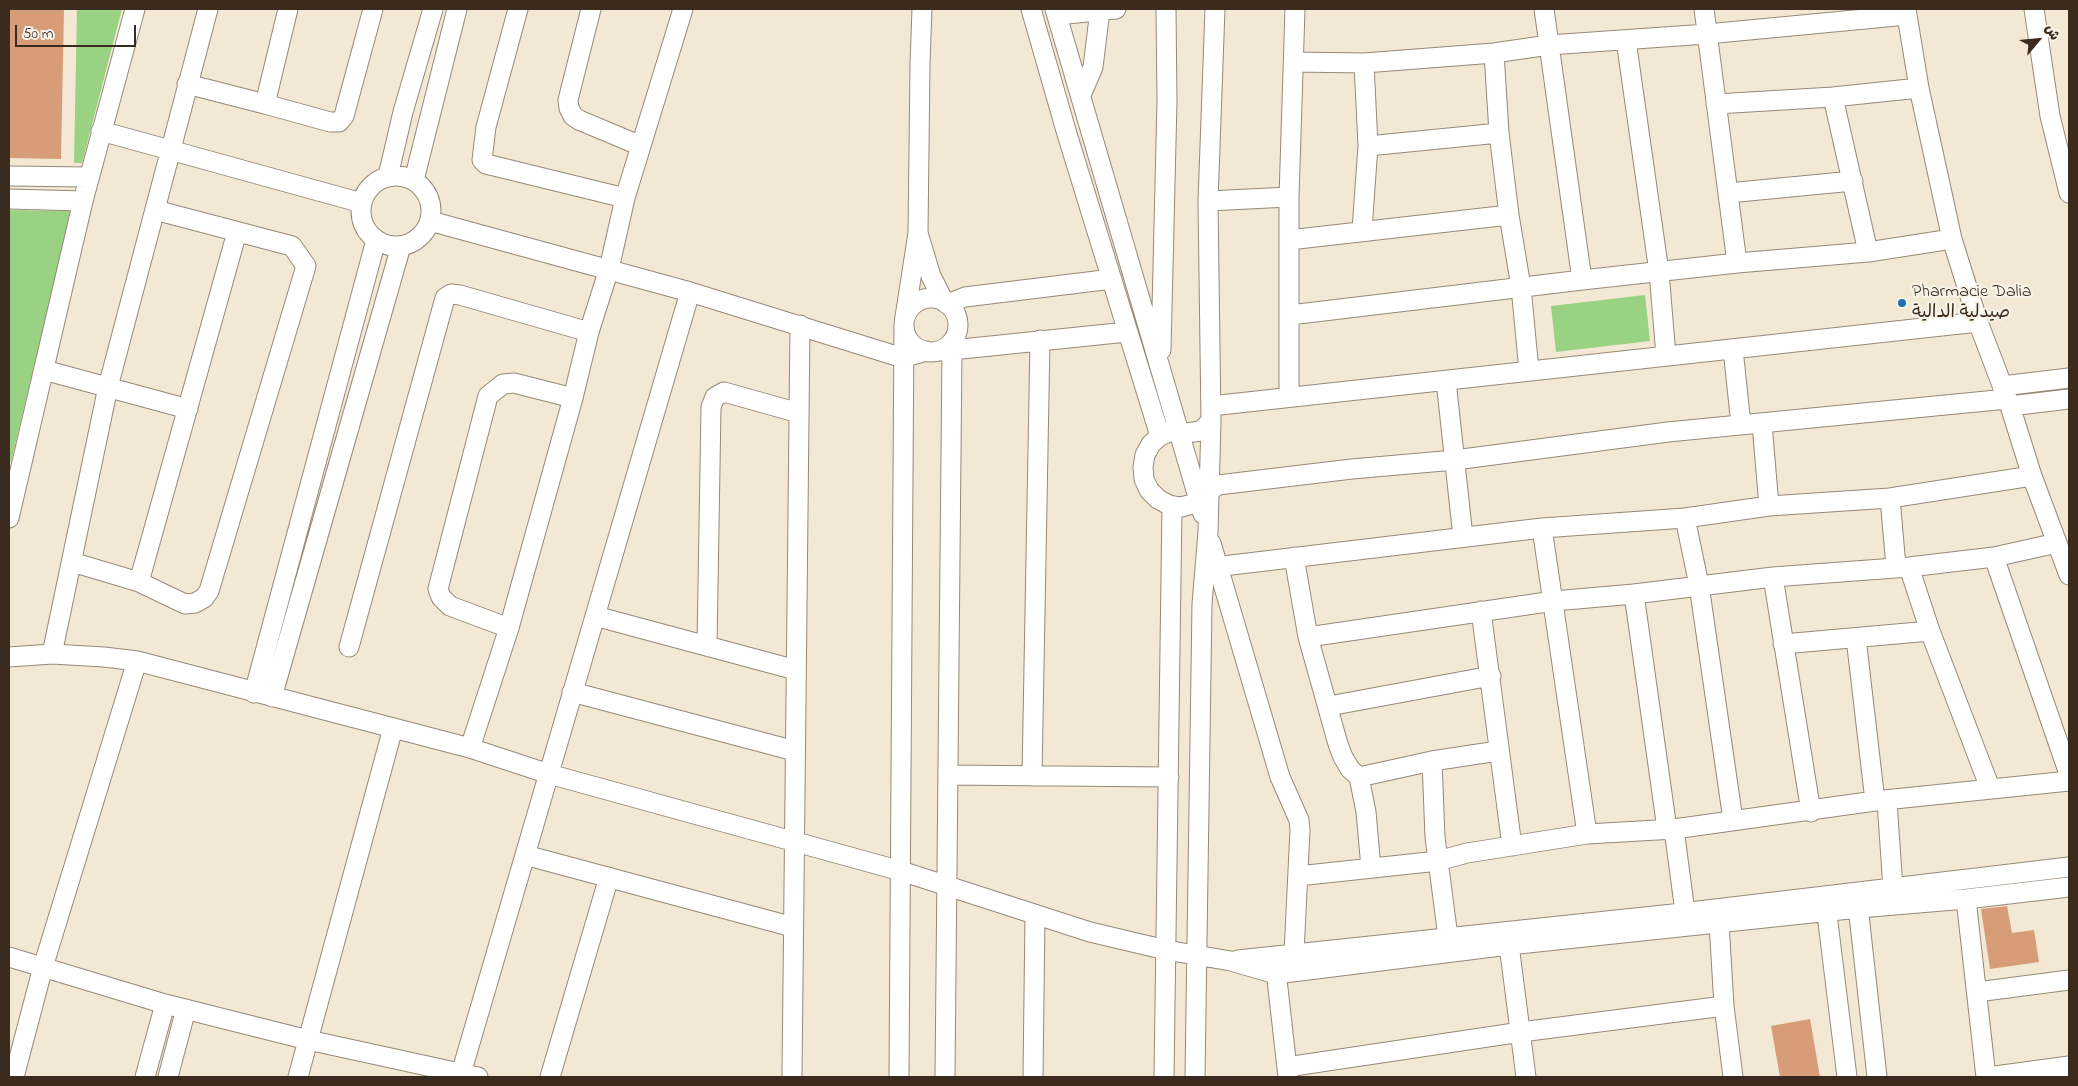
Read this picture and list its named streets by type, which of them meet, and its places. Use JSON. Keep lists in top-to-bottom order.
{
  "places": ["Pharmacie Dalia صيدلية الدالية"],
  "scale_bar": "50 m",
  "north": "top right"
}
